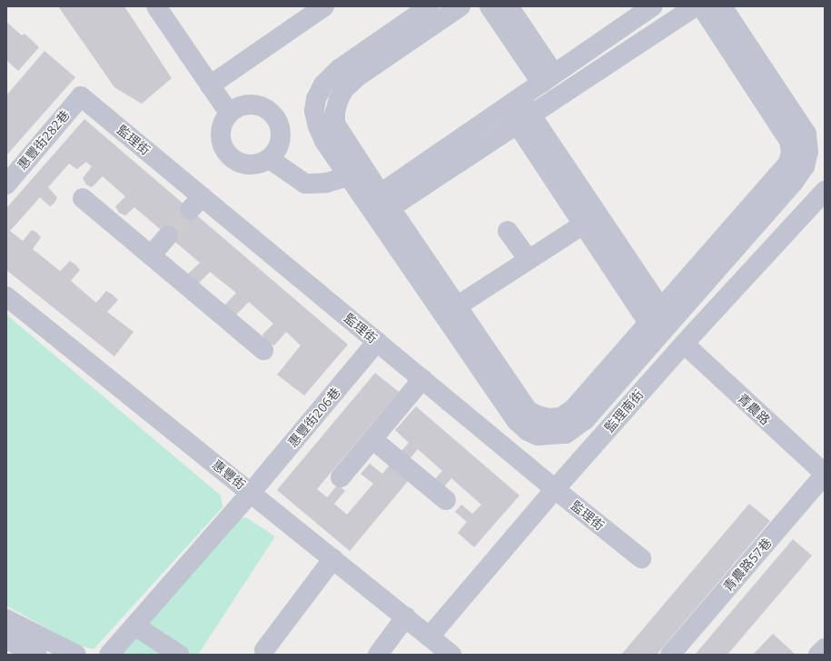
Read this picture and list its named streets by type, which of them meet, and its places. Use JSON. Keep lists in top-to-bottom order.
{
  "streets": {
    "street": [
      "惠豐街282巷",
      "監理街",
      "青農路",
      "監理南街",
      "惠豐街206巷",
      "惠豐街",
      "青農路57巷"
    ]
  },
  "crossings": [
    ["惠豐街282巷", "監理街"],
    ["監理街", "監理南街"],
    ["監理街", "惠豐街206巷"],
    ["青農路", "監理南街"],
    ["青農路", "青農路57巷"],
    ["監理南街", "惠豐街"],
    ["惠豐街206巷", "惠豐街"]
  ]
}
